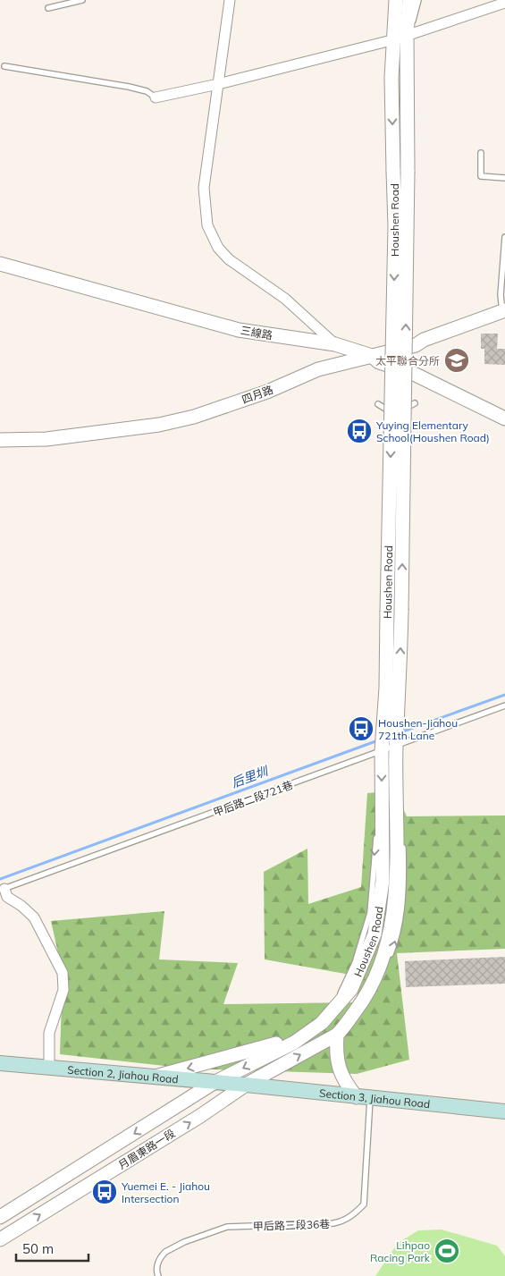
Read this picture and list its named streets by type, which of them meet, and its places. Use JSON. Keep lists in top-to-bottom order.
{
  "streets": {
    "main road": ["Section 2, Jiahou Road", "Section 3, Jiahou Road"],
    "street": [
      "Houshen Road",
      "三線路",
      "四月路",
      "月眉東路一段"
    ],
    "lane": ["甲后路二段721巷", "甲后路三段36巷"]
  },
  "crossings": [
    ["Houshen Road", "甲后路二段721巷"],
    ["Houshen Road", "Section 2, Jiahou Road"],
    ["Houshen Road", "Section 3, Jiahou Road"],
    ["Houshen Road", "月眉東路一段"],
    ["三線路", "四月路"],
    ["Section 2, Jiahou Road", "Section 3, Jiahou Road"],
    ["Section 2, Jiahou Road", "月眉東路一段"],
    ["Section 3, Jiahou Road", "月眉東路一段"],
    ["Section 3, Jiahou Road", "甲后路三段36巷"]
  ],
  "water": ["后里圳"],
  "places": {
    "school or university": ["太平聯合分所"],
    "bus stop": ["Yuying Elementary School(Houshen Road)", "Houshen-Jiahou 721th Lane", "Yuemei E. - Jiahou Intersection"],
    "sports": ["Lihpao Racing Park"]
  },
  "scale_bar": "50 m"
}
